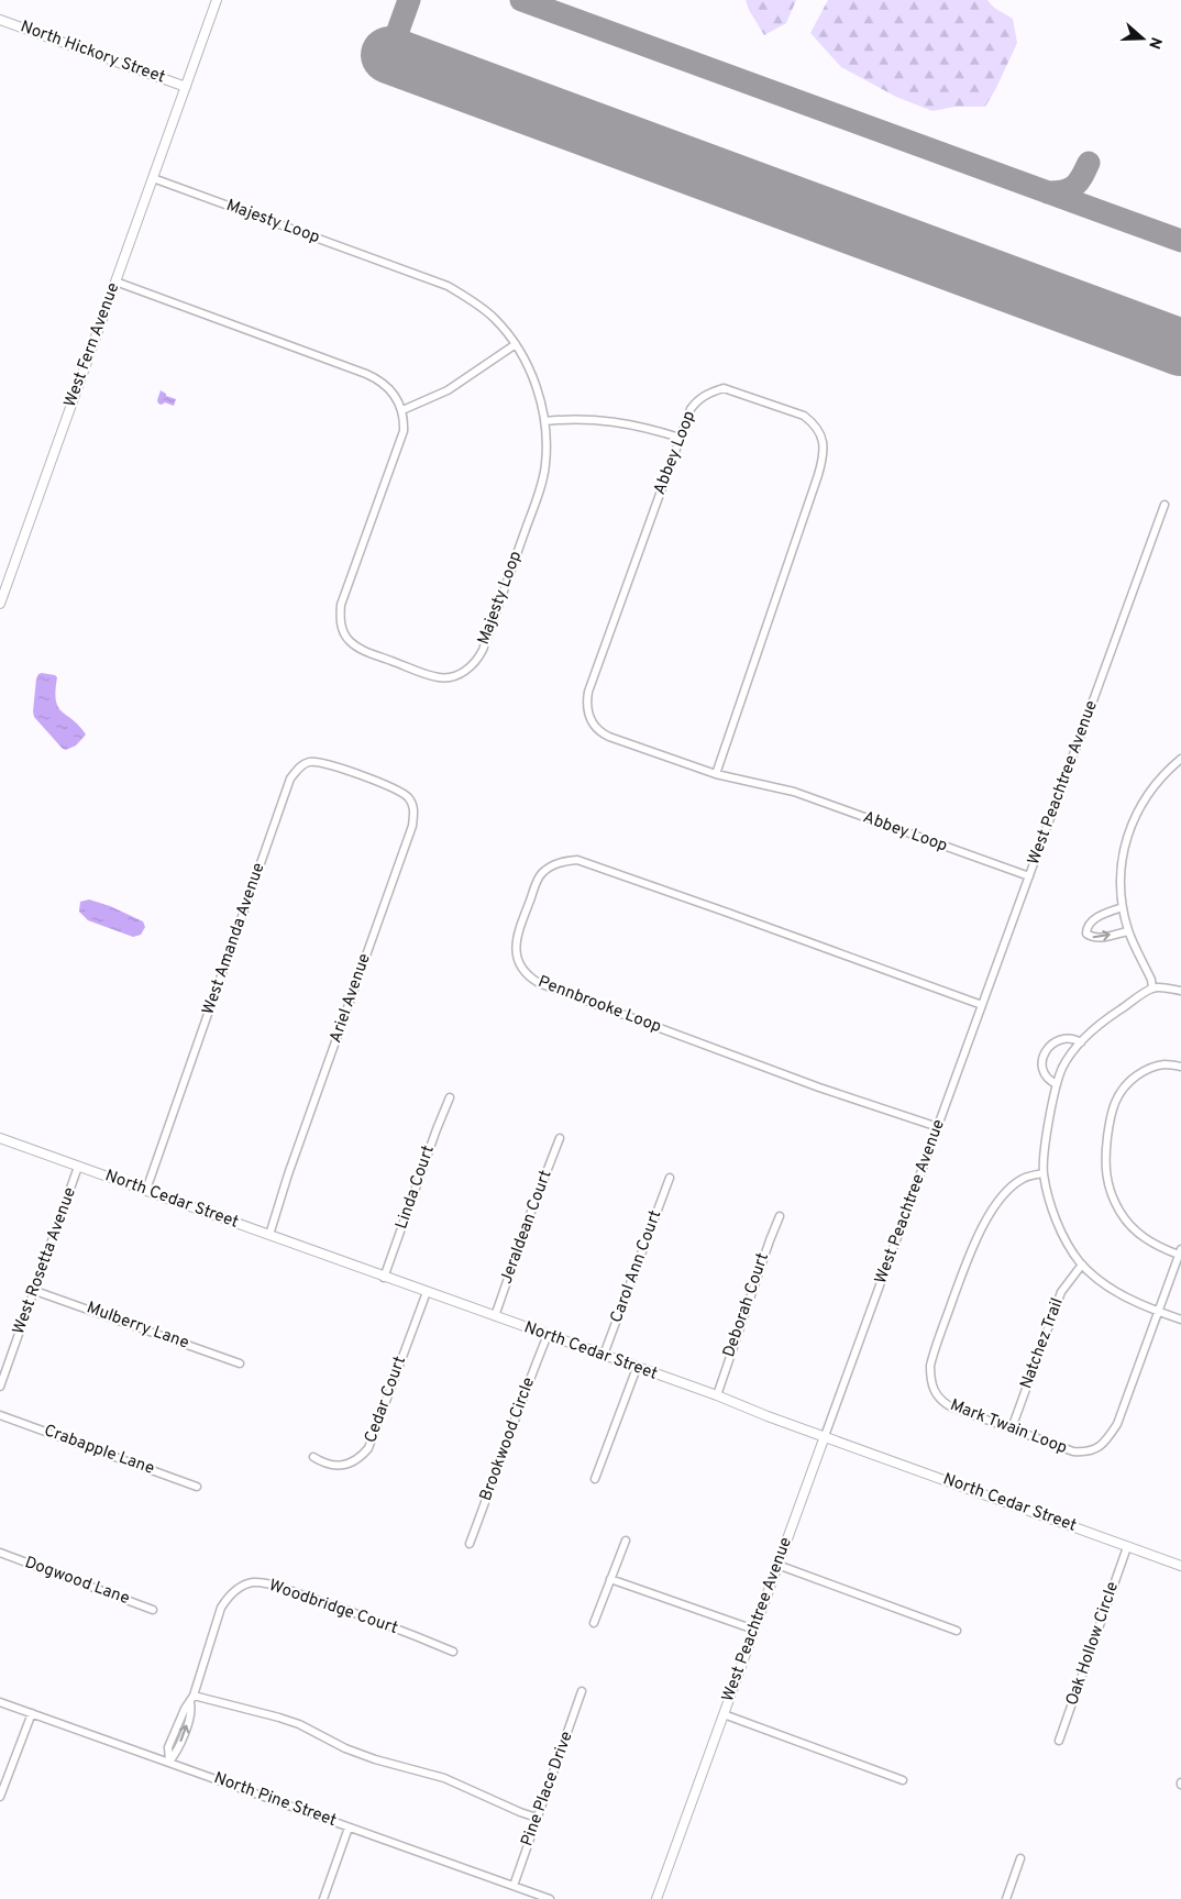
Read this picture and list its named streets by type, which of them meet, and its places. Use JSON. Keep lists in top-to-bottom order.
{
  "streets": {
    "street": [
      "North Hickory Street",
      "Majesty Loop",
      "West Fern Avenue",
      "Abbey Loop",
      "West Peachtree Avenue",
      "West Amanda Avenue",
      "Ariel Avenue",
      "Pennbrooke Loop",
      "Linda Court",
      "North Cedar Street",
      "Jeraldean Court",
      "West Rosetta Avenue",
      "Carol Ann Court",
      "Deborah Court",
      "Mulberry Lane",
      "Natchez Trail",
      "Cedar Court",
      "Mark Twain Loop",
      "Brookwood Circle",
      "Crabapple Lane",
      "Dogwood Lane",
      "Woodbridge Court",
      "Oak Hollow Circle",
      "Pine Place Drive",
      "North Pine Street"
    ]
  },
  "crossings": [
    ["North Hickory Street", "West Fern Avenue"],
    ["Majesty Loop", "West Fern Avenue"],
    ["Abbey Loop", "West Peachtree Avenue"],
    ["West Peachtree Avenue", "Pennbrooke Loop"],
    ["West Peachtree Avenue", "North Cedar Street"],
    ["West Amanda Avenue", "Ariel Avenue"],
    ["West Amanda Avenue", "North Cedar Street"],
    ["Ariel Avenue", "North Cedar Street"],
    ["Linda Court", "North Cedar Street"],
    ["North Cedar Street", "Jeraldean Court"],
    ["North Cedar Street", "West Rosetta Avenue"],
    ["North Cedar Street", "Carol Ann Court"],
    ["North Cedar Street", "Deborah Court"],
    ["North Cedar Street", "Cedar Court"],
    ["North Cedar Street", "Brookwood Circle"],
    ["North Cedar Street", "Oak Hollow Circle"],
    ["West Rosetta Avenue", "Mulberry Lane"],
    ["Natchez Trail", "Mark Twain Loop"],
    ["Woodbridge Court", "North Pine Street"],
    ["Pine Place Drive", "North Pine Street"]
  ],
  "north": "right"
}
